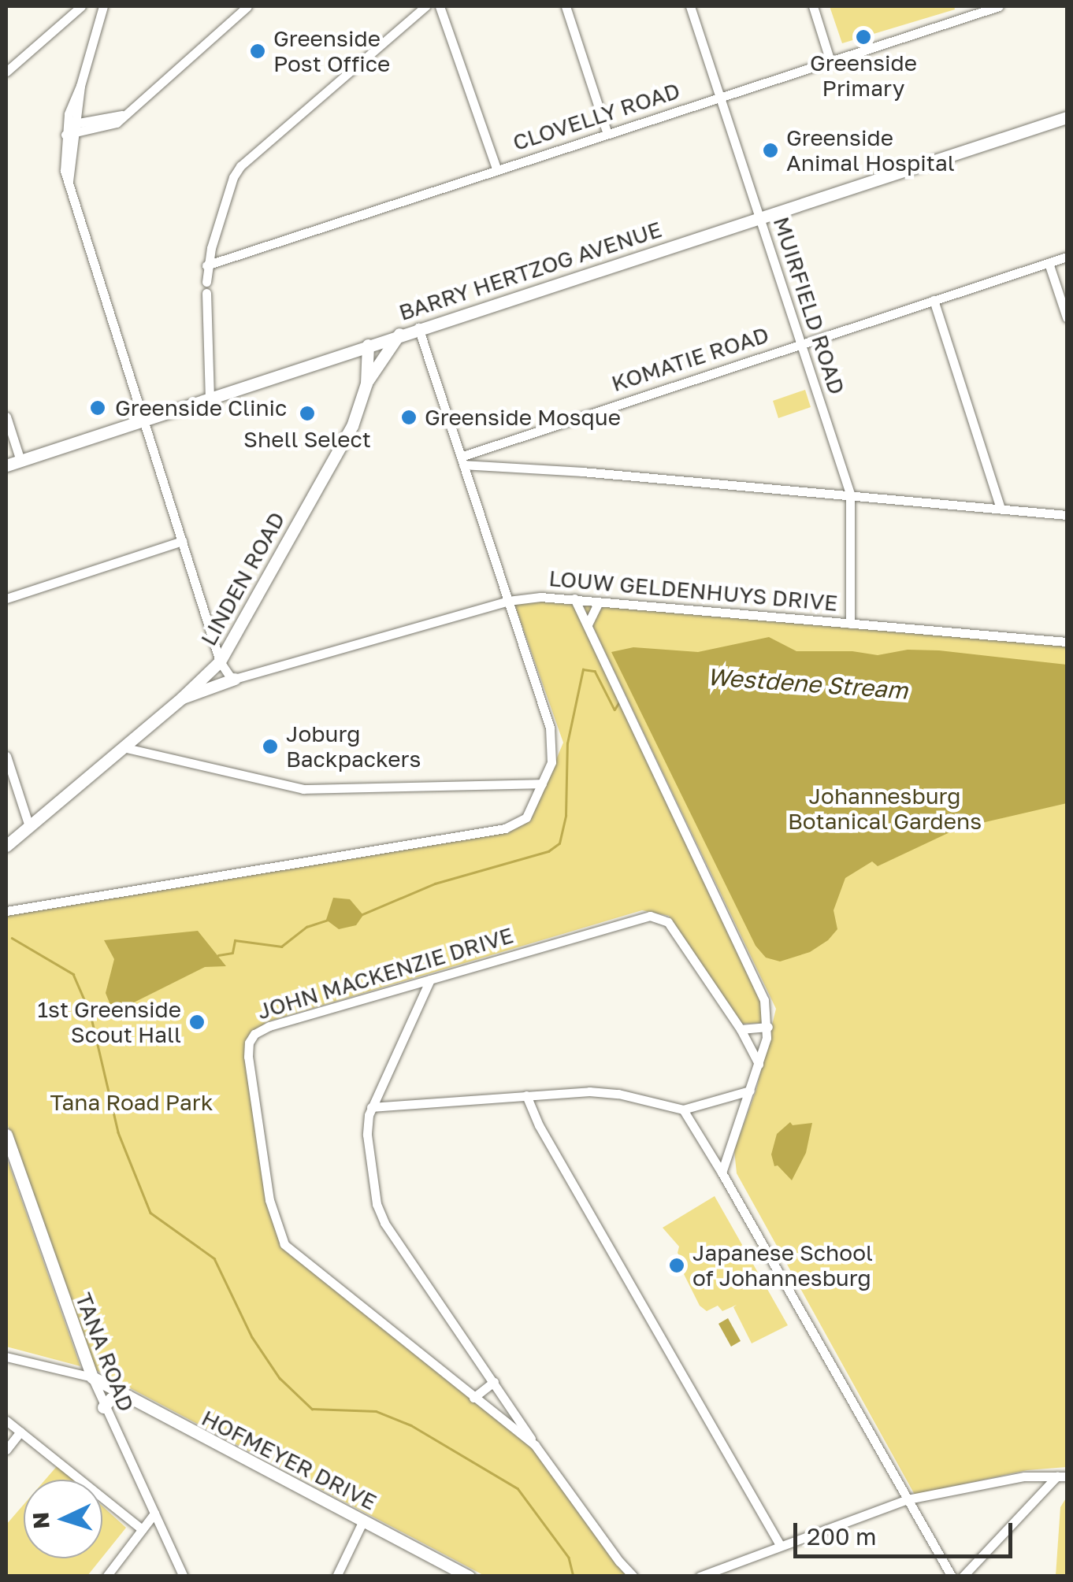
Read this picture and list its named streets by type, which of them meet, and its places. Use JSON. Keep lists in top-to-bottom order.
{
  "streets": {
    "main road": [
      "BARRY HERTZOG AVENUE",
      "LINDEN ROAD",
      "TANA ROAD",
      "HOFMEYER DRIVE"
    ],
    "street": [
      "CLOVELLY ROAD",
      "MUIRFIELD ROAD",
      "KOMATIE ROAD",
      "LOUW GELDENHUYS DRIVE",
      "JOHN MACKENZIE DRIVE"
    ]
  },
  "crossings": [
    ["CLOVELLY ROAD", "MUIRFIELD ROAD"],
    ["BARRY HERTZOG AVENUE", "MUIRFIELD ROAD"],
    ["BARRY HERTZOG AVENUE", "LINDEN ROAD"],
    ["MUIRFIELD ROAD", "KOMATIE ROAD"],
    ["MUIRFIELD ROAD", "LOUW GELDENHUYS DRIVE"],
    ["TANA ROAD", "HOFMEYER DRIVE"]
  ],
  "water": ["Westdene Stream"],
  "parks": ["Johannesburg Botanical Gardens", "Tana Road Park"],
  "places": [
    "Greenside Primary",
    "Greenside Post Office",
    "Greenside Animal Hospital",
    "Greenside Clinic",
    "Shell Select",
    "Greenside Mosque",
    "Joburg Backpackers",
    "1st Greenside Scout Hall",
    "Japanese School of Johannesburg"
  ],
  "scale_bar": "200 m",
  "north": "left"
}
